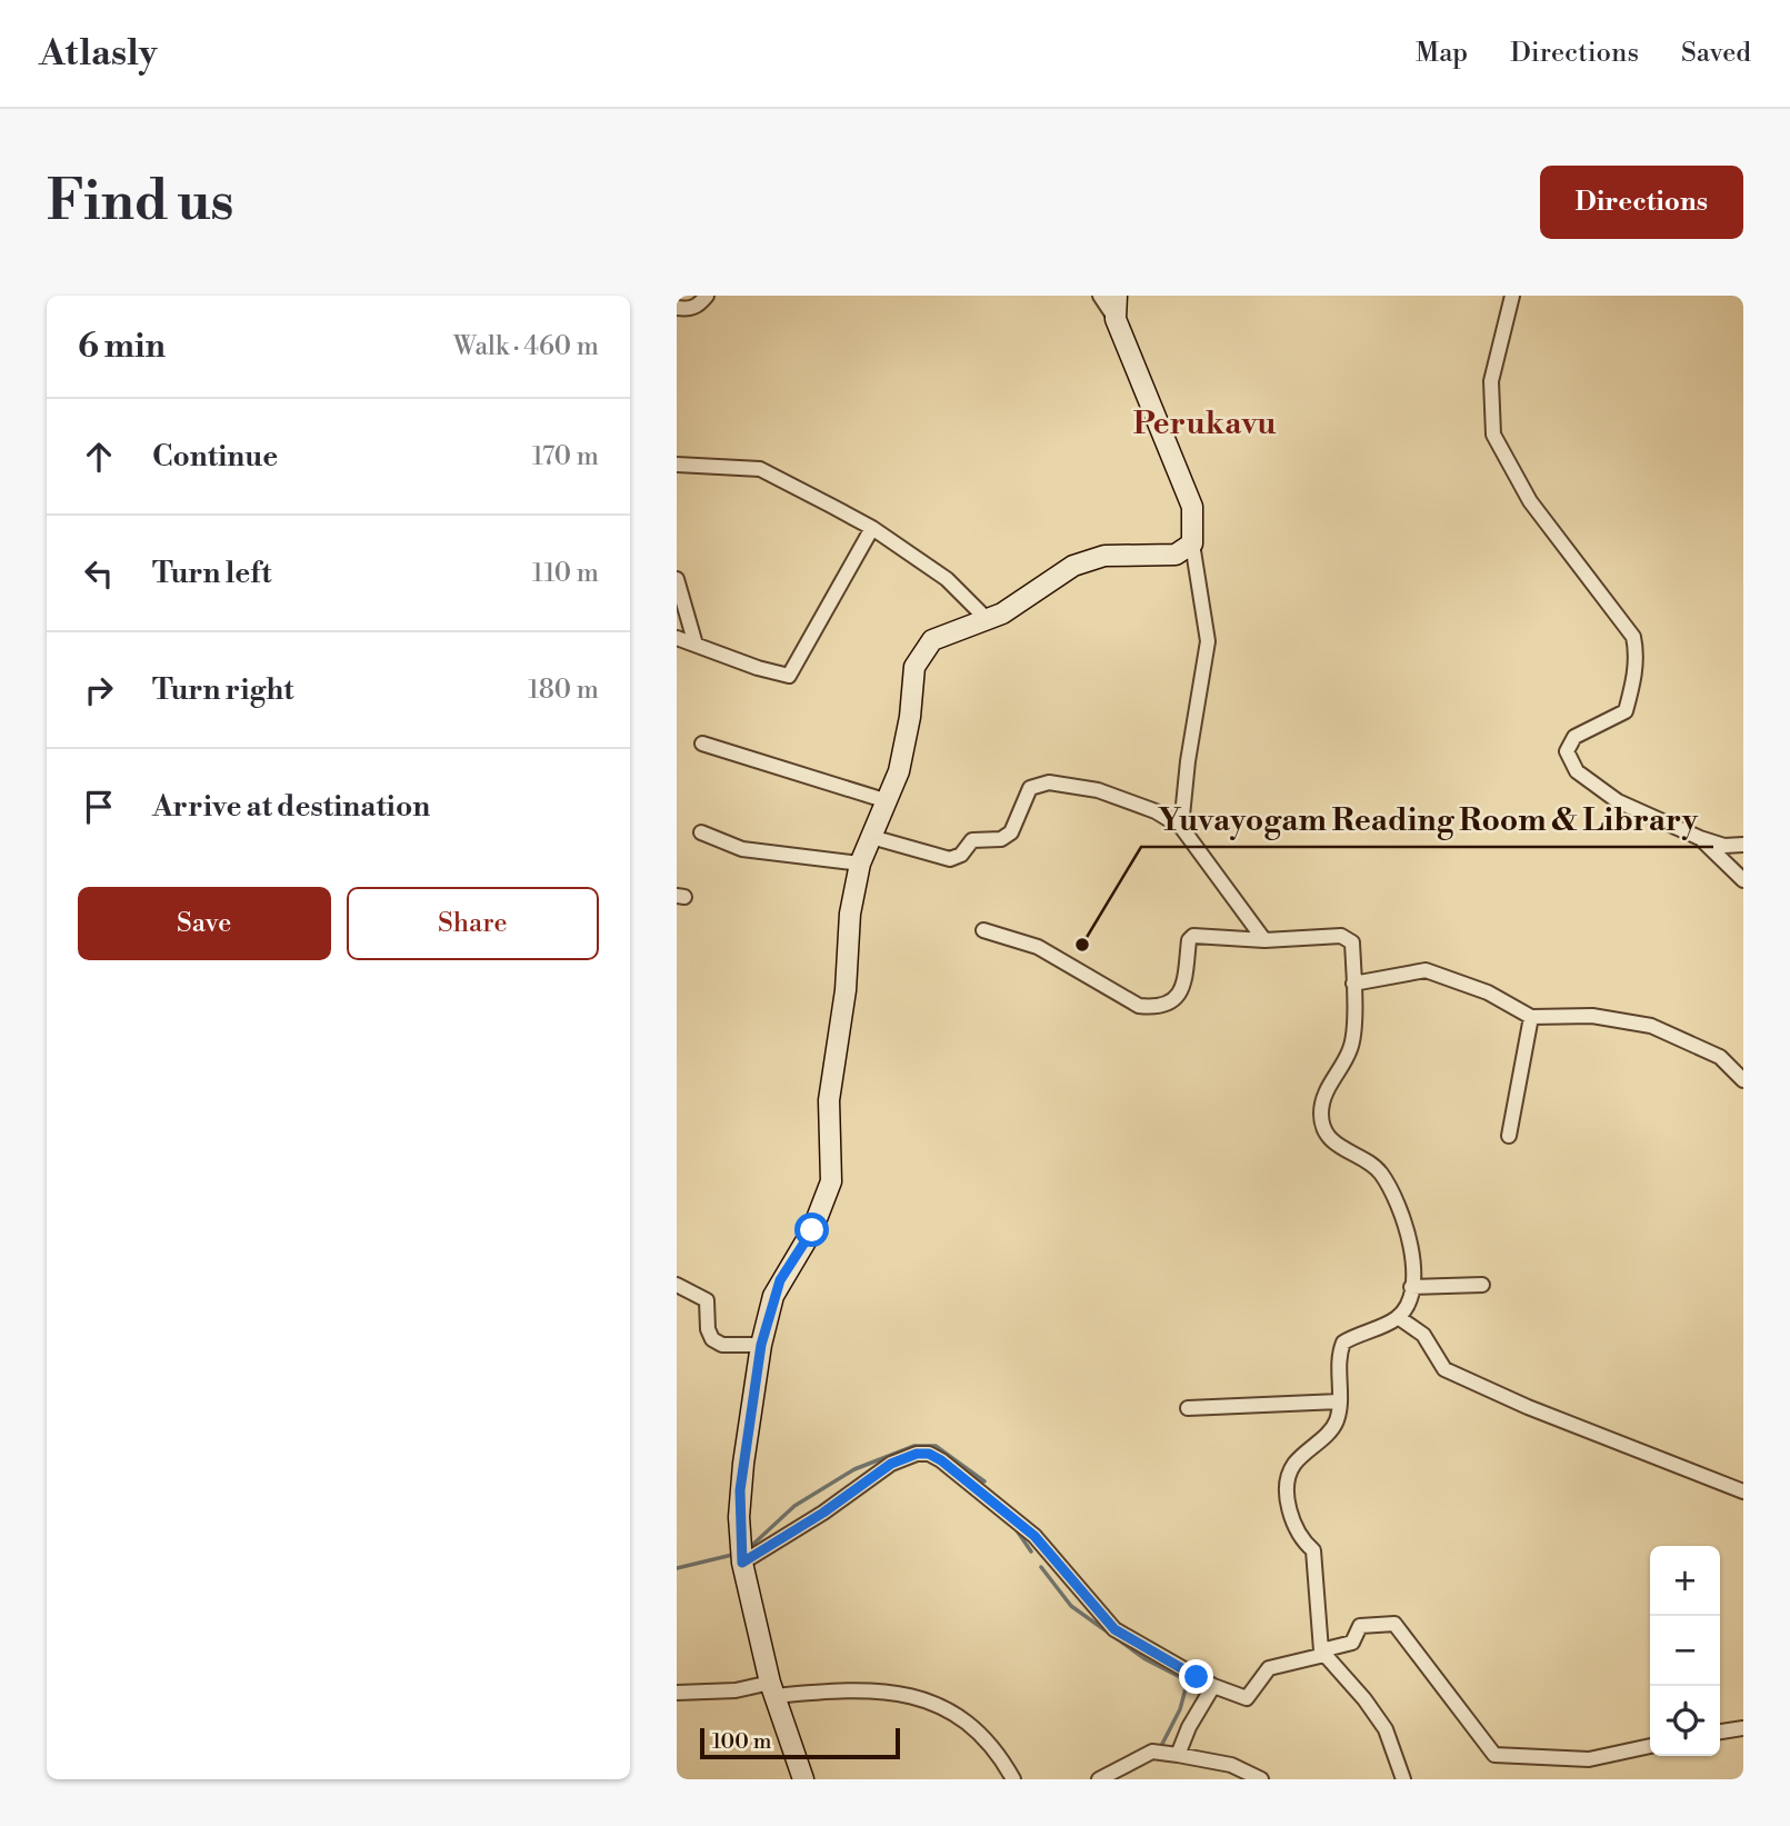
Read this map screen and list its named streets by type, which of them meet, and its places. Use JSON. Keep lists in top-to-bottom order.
{
  "districts": ["Perukavu"],
  "places": ["Yuvayogam Reading Room & Library"],
  "scale_bar": "100 m",
  "page": {
    "header": "Atlasly",
    "nav": ["Map", "Directions", "Saved"],
    "buttons": [
      "Directions",
      ["Save", "Share"]
    ],
    "title": "Find us",
    "heading": ["6 min", "Walk · 460 m"],
    "list": [
      ["Continue", "170 m"],
      ["Turn left", "110 m"],
      ["Turn right", "180 m"],
      "Arrive at destination"
    ],
    "map_buttons": ["+", "−"],
    "scale": "100 m"
  }
}
